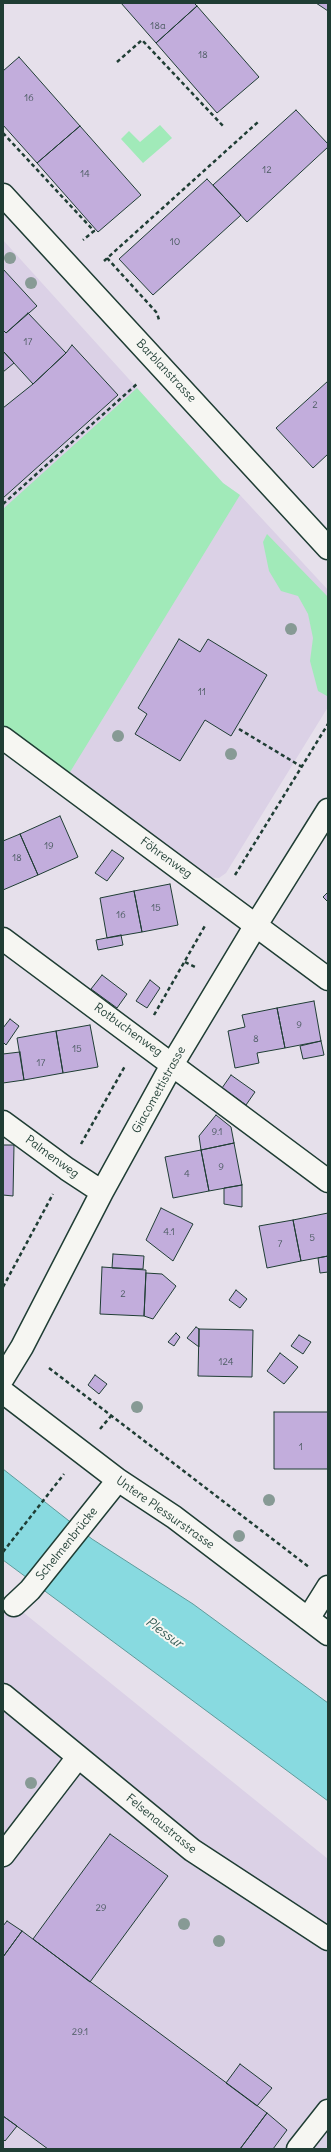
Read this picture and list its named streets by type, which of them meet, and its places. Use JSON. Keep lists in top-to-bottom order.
{
  "streets": {
    "street": [
      "Barblanstrasse",
      "Föhrenweg",
      "Rotbuchenweg",
      "Giacomettistrasse",
      "Palmenweg",
      "Untere Plessurstrasse",
      "Schelmenbrücke",
      "Felsenaustrasse"
    ]
  },
  "crossings": [
    ["Föhrenweg", "Giacomettistrasse"],
    ["Rotbuchenweg", "Giacomettistrasse"],
    ["Giacomettistrasse", "Palmenweg"],
    ["Untere Plessurstrasse", "Schelmenbrücke"]
  ],
  "water": ["Plessur"],
  "house_numbers": [
    "18a",
    "18",
    "16",
    "12",
    "14",
    "10",
    "17",
    "2",
    "11",
    "19",
    "18",
    "15",
    "16",
    "9",
    "8",
    "15",
    "17",
    "9.1",
    "9",
    "4",
    "4.1",
    "5",
    "7",
    "2",
    "124",
    "1",
    "29",
    "29.1"
  ]
}
